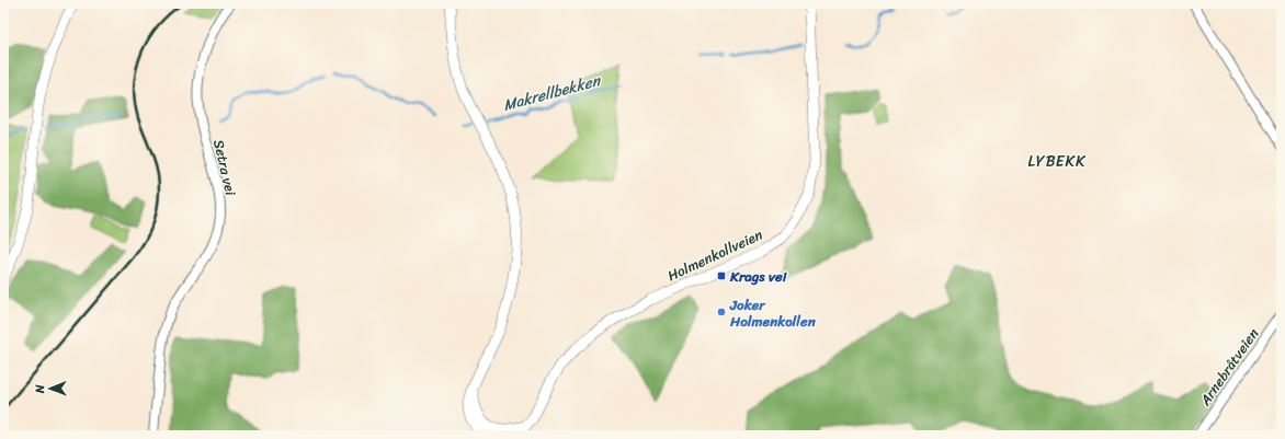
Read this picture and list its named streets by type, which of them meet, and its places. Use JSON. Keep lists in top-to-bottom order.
{
  "streets": {
    "main road": ["Holmenkollveien"],
    "street": ["Setra vei", "Arnebråtveien"]
  },
  "districts": ["LYBEKK"],
  "water": ["Makrellbekken"],
  "places": {
    "transit": ["Krags vei"],
    "other": ["Joker Holmenkollen"]
  },
  "north": "left"
}
